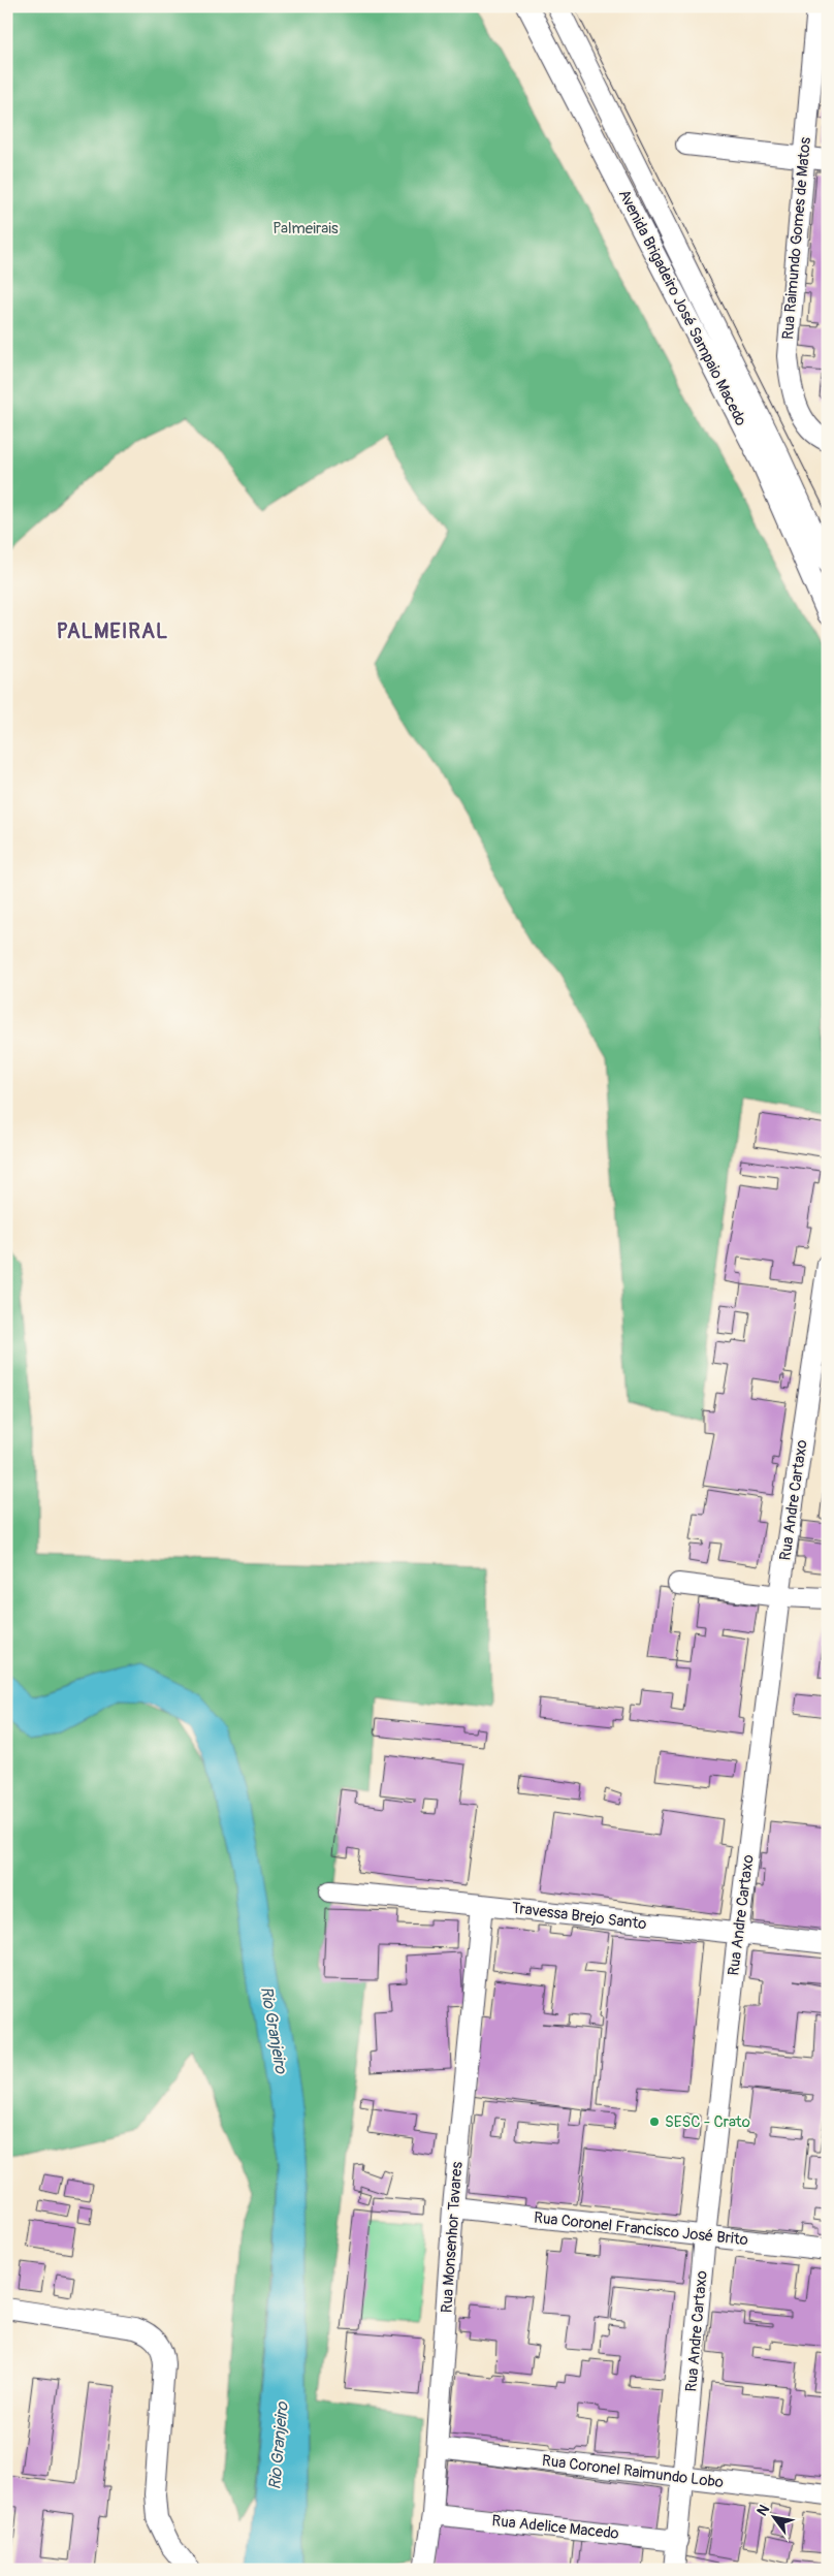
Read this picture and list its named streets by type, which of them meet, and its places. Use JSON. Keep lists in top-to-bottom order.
{
  "streets": {
    "street": [
      "Rua Raimundo Gomes de Matos",
      "Avenida Brigadeiro José Sampaio Macedo",
      "Rua Andre Cartaxo",
      "Travessa Brejo Santo",
      "Rua Coronel Francisco José Brito",
      "Rua Monsenhor Tavares",
      "Rua Coronel Raimundo Lobo",
      "Rua Adelice Macedo"
    ]
  },
  "crossings": [
    ["Rua Andre Cartaxo", "Travessa Brejo Santo"],
    ["Rua Andre Cartaxo", "Rua Coronel Francisco José Brito"],
    ["Rua Andre Cartaxo", "Rua Coronel Raimundo Lobo"],
    ["Rua Andre Cartaxo", "Rua Adelice Macedo"],
    ["Travessa Brejo Santo", "Rua Monsenhor Tavares"],
    ["Rua Coronel Francisco José Brito", "Rua Monsenhor Tavares"],
    ["Rua Monsenhor Tavares", "Rua Coronel Raimundo Lobo"],
    ["Rua Monsenhor Tavares", "Rua Adelice Macedo"]
  ],
  "districts": ["PALMEIRAL"],
  "water": ["Rio Granjeiro"],
  "parks": ["Palmeirais"],
  "places": ["SESC - Crato"],
  "north": "top left"
}
